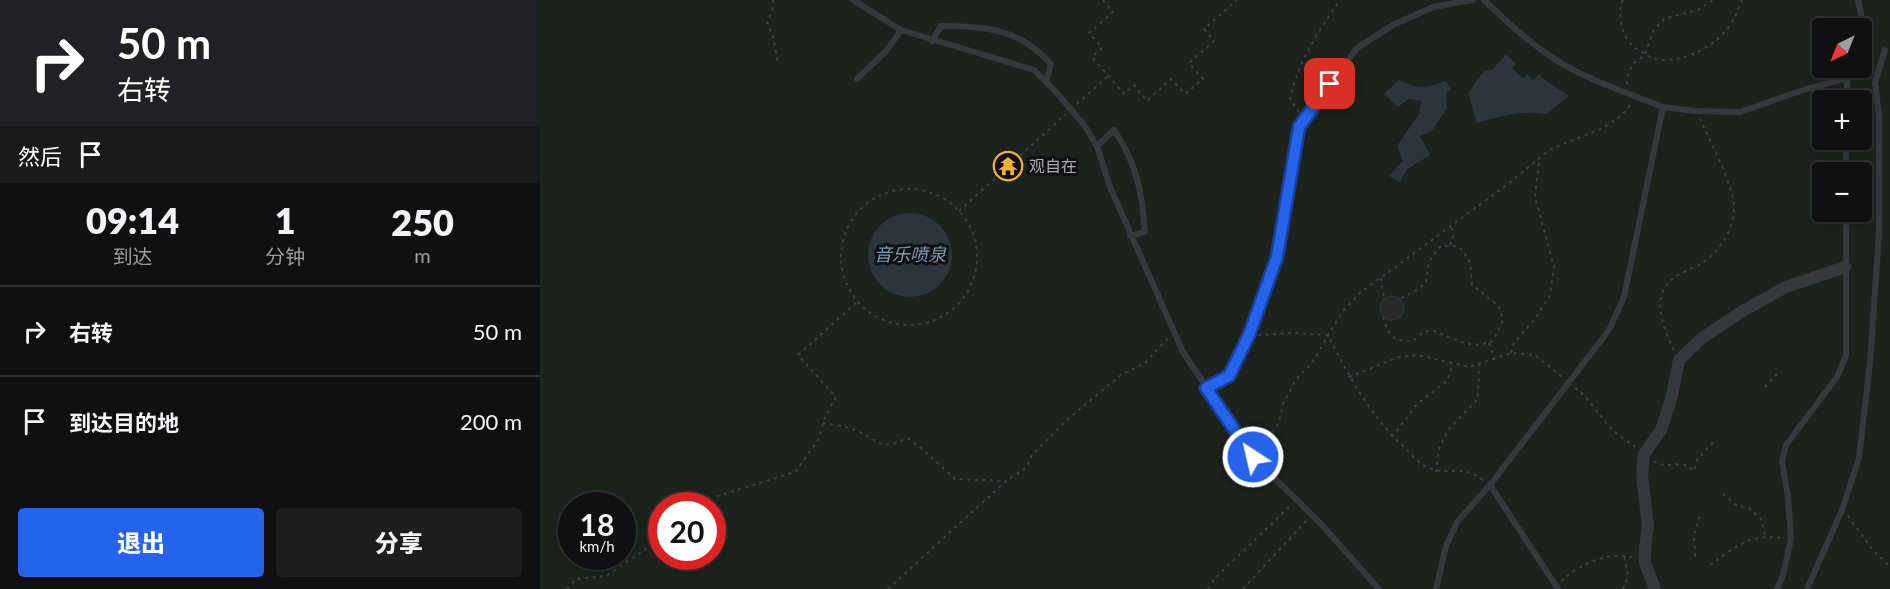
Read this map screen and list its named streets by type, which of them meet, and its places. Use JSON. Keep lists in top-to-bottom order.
{
  "water": ["音乐喷泉"],
  "places": {
    "temple": ["观自在"]
  },
  "north": "bottom left",
  "page": {
    "turn": ["50 m", "右转"],
    "map_buttons": ["+", "−"],
    "then": "然后",
    "eta": [
      "09:14",
      "到达",
      "1",
      "分钟",
      "250",
      "m"
    ],
    "list": [
      {
        "name": "右转",
        "value": "50 m"
      },
      {
        "name": "到达目的地",
        "value": "200 m"
      }
    ],
    "speed": "18 km/h",
    "limit": "20",
    "buttons": ["退出", "分享"]
  }
}
